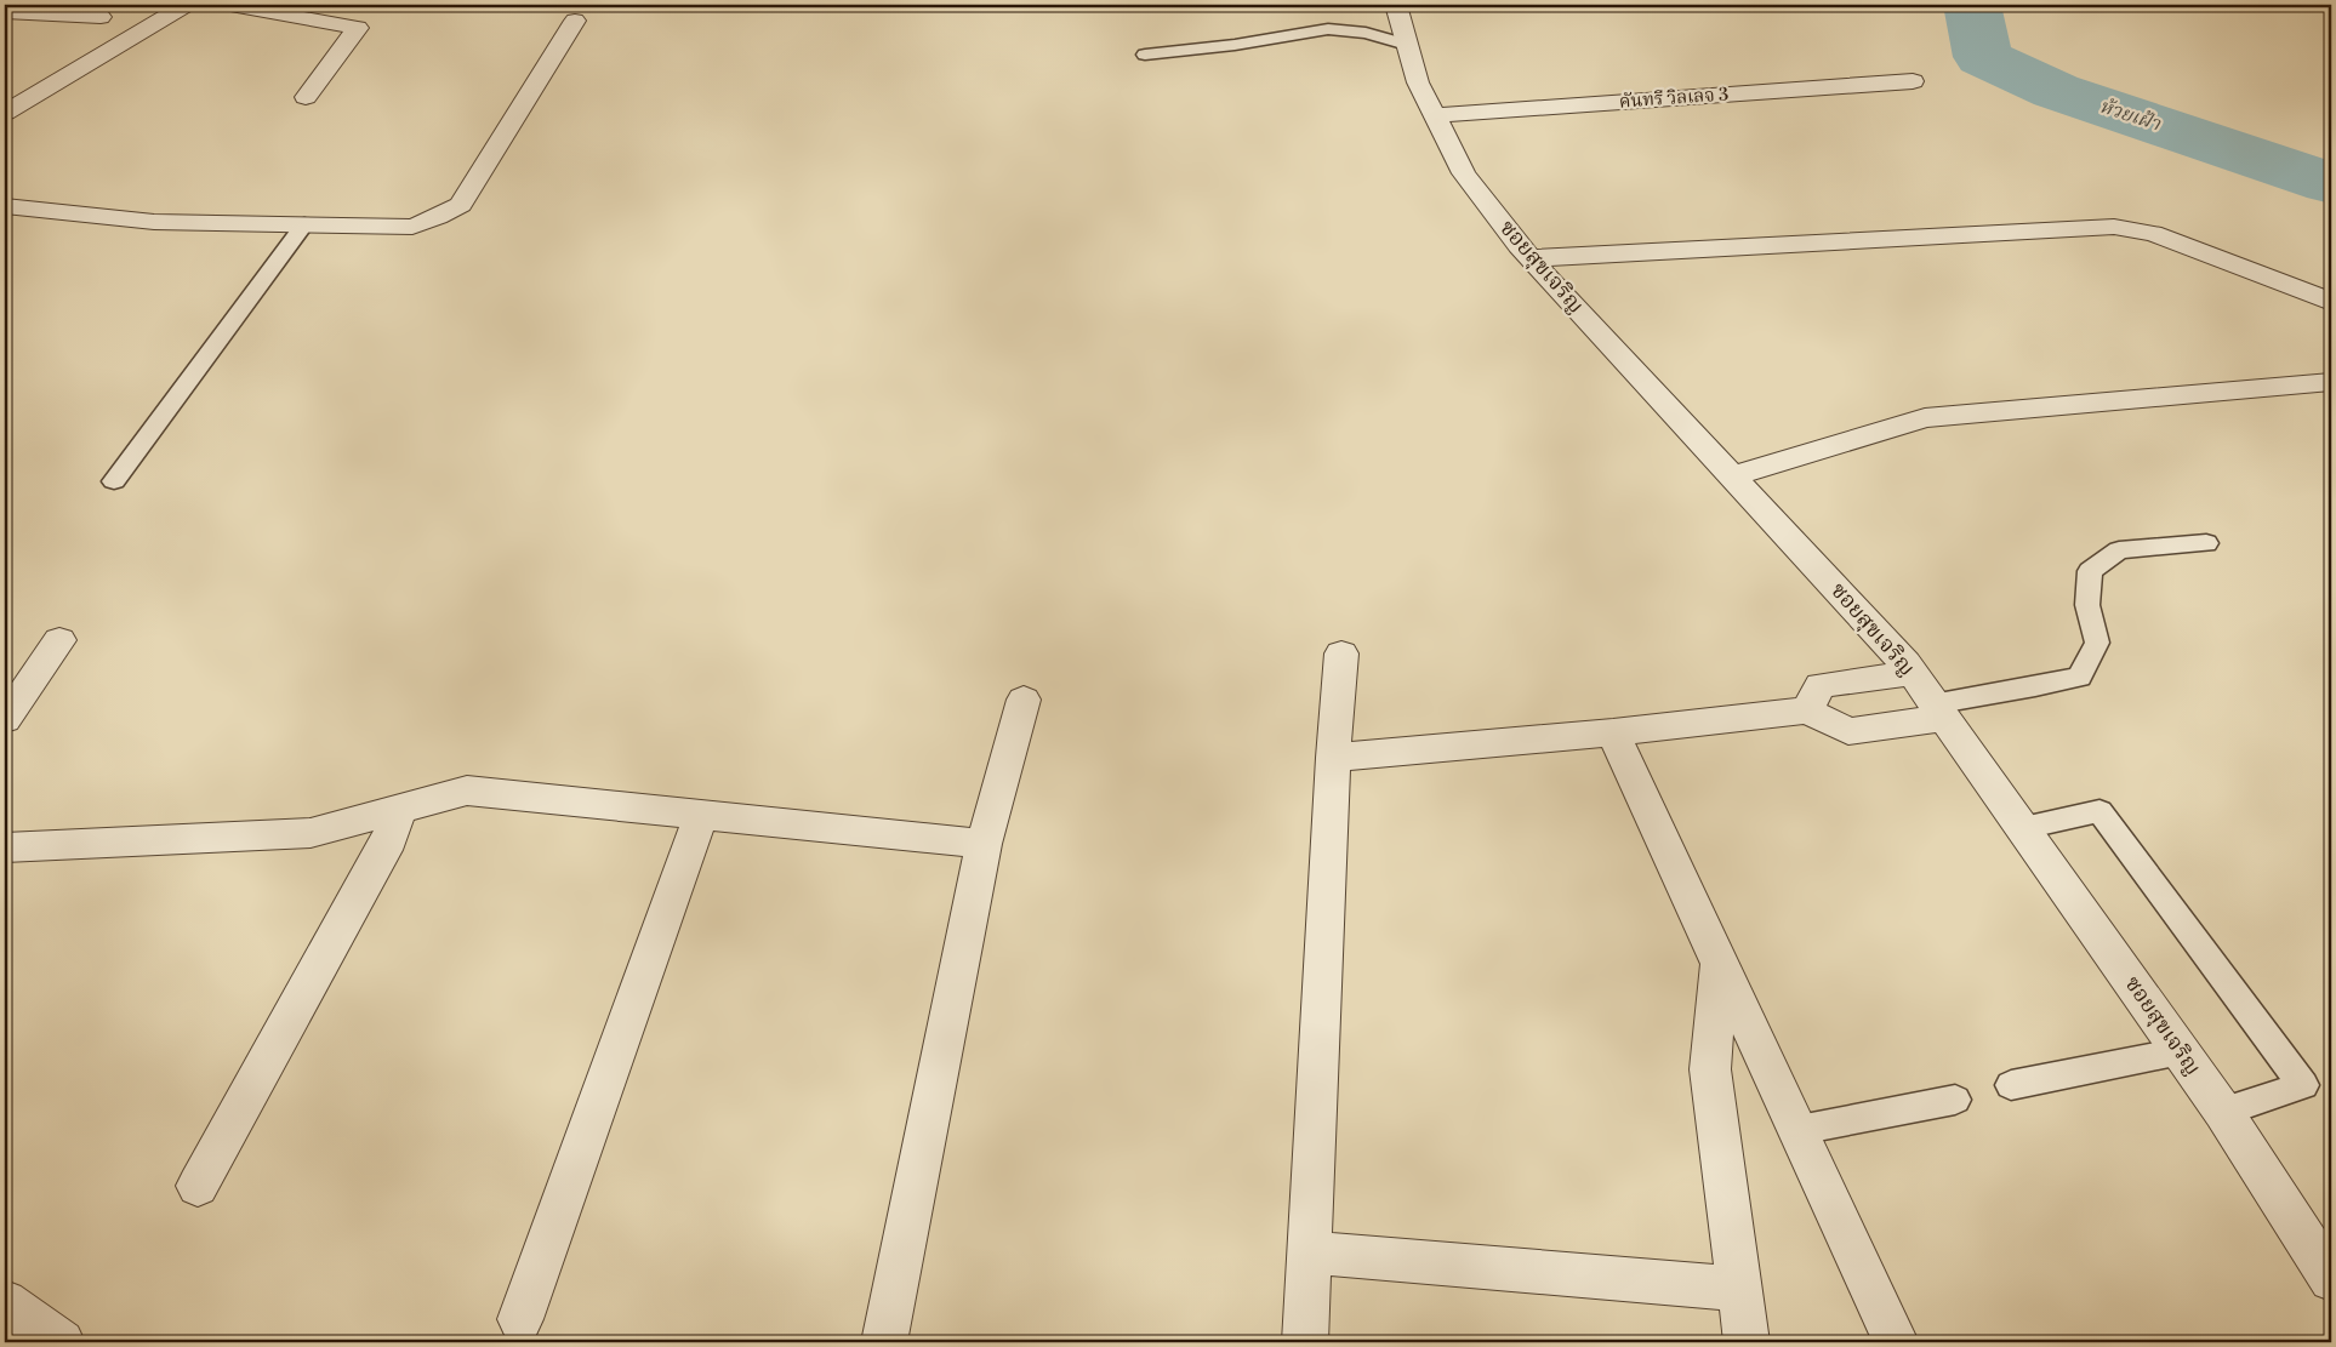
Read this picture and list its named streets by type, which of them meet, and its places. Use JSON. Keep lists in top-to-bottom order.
{
  "streets": {
    "street": ["คันทรี วิลเลจ 3", "ซอยสุขเจริญ"]
  },
  "crossings": [
    ["คันทรี วิลเลจ 3", "ซอยสุขเจริญ"]
  ],
  "water": ["ห้วยเฝ้า"]
}
